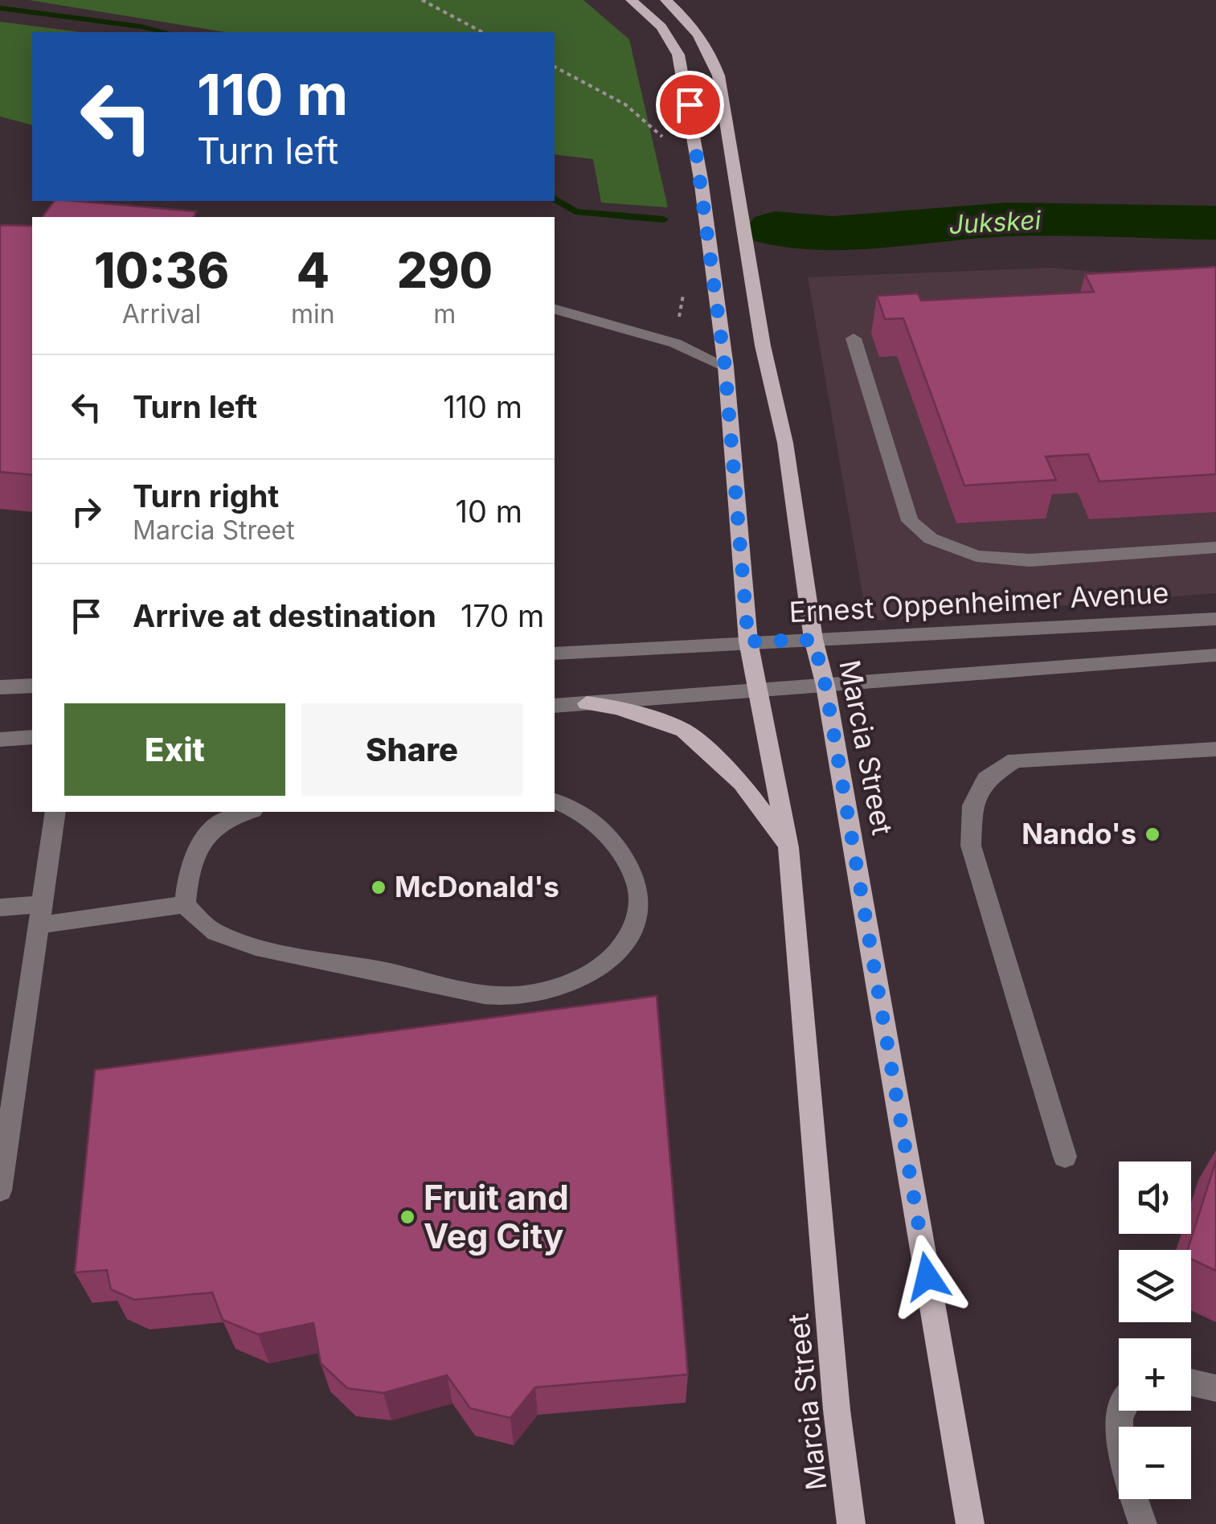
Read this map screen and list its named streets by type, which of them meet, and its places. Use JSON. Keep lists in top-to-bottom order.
{
  "streets": {
    "main road": ["Marcia Street"],
    "street": ["Ernest Oppenheimer Avenue"]
  },
  "crossings": [
    ["Ernest Oppenheimer Avenue", "Marcia Street"]
  ],
  "water": ["Jukskei"],
  "places": ["Nando's", "McDonald's", "Fruit and Veg City"],
  "page": {
    "turn": ["110 m", "Turn left"],
    "eta": [
      "10:36",
      "Arrival",
      "4",
      "min",
      "290",
      "m"
    ],
    "list": [
      {
        "name": "Turn left",
        "value": "110 m"
      },
      {
        "name": "Turn right",
        "note": "Marcia Street",
        "value": "10 m"
      },
      {
        "name": "Arrive at destination",
        "value": "170 m"
      }
    ],
    "buttons": ["Exit", "Share"],
    "map_buttons": ["+", "−"]
  }
}
